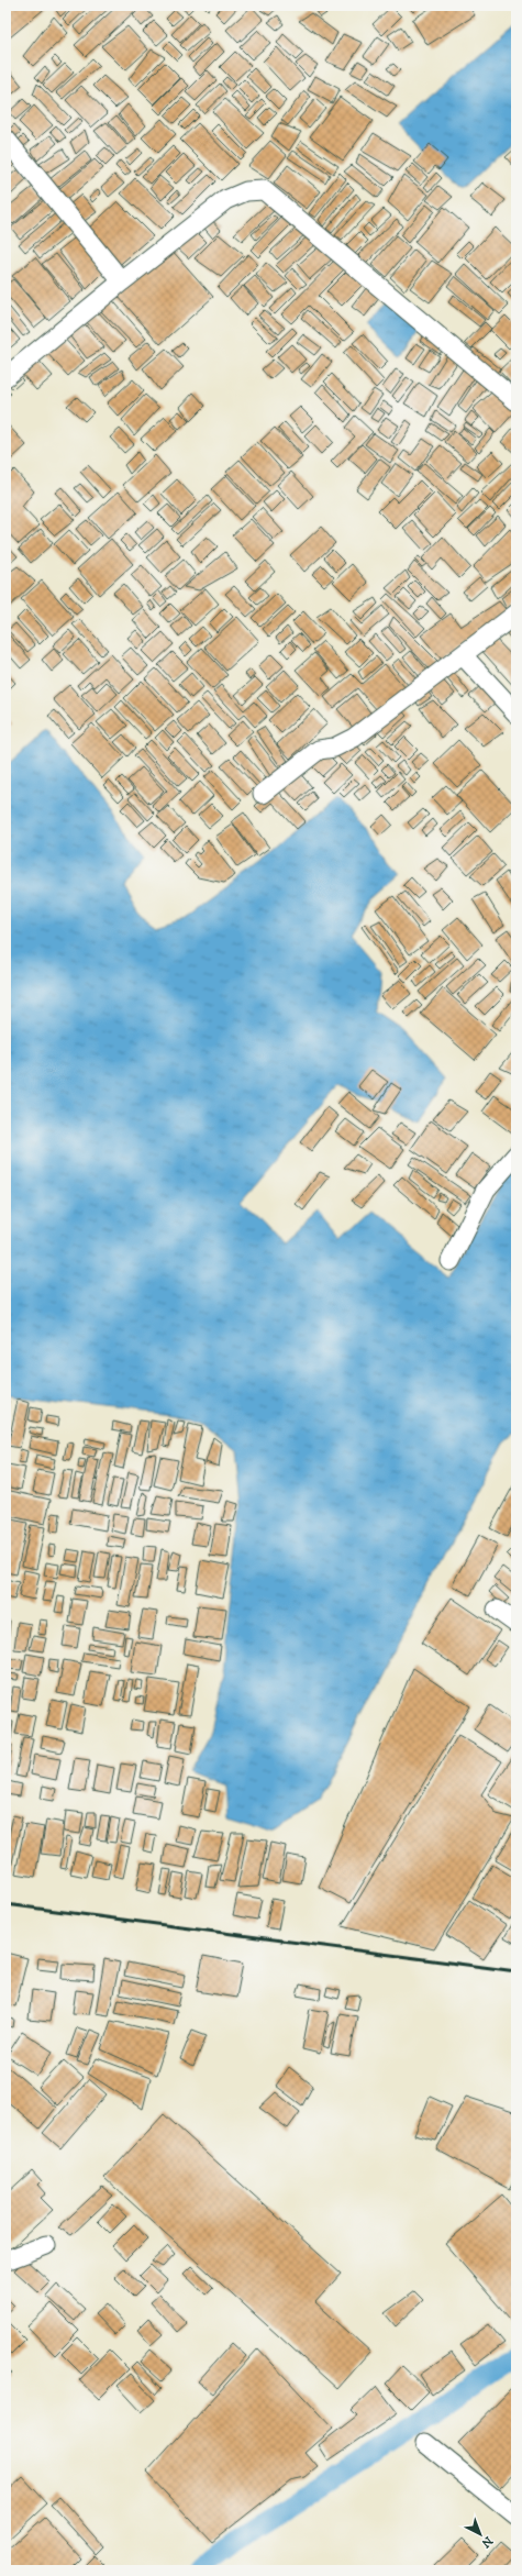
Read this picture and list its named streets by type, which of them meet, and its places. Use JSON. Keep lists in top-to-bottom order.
{
  "north": "bottom right"
}
